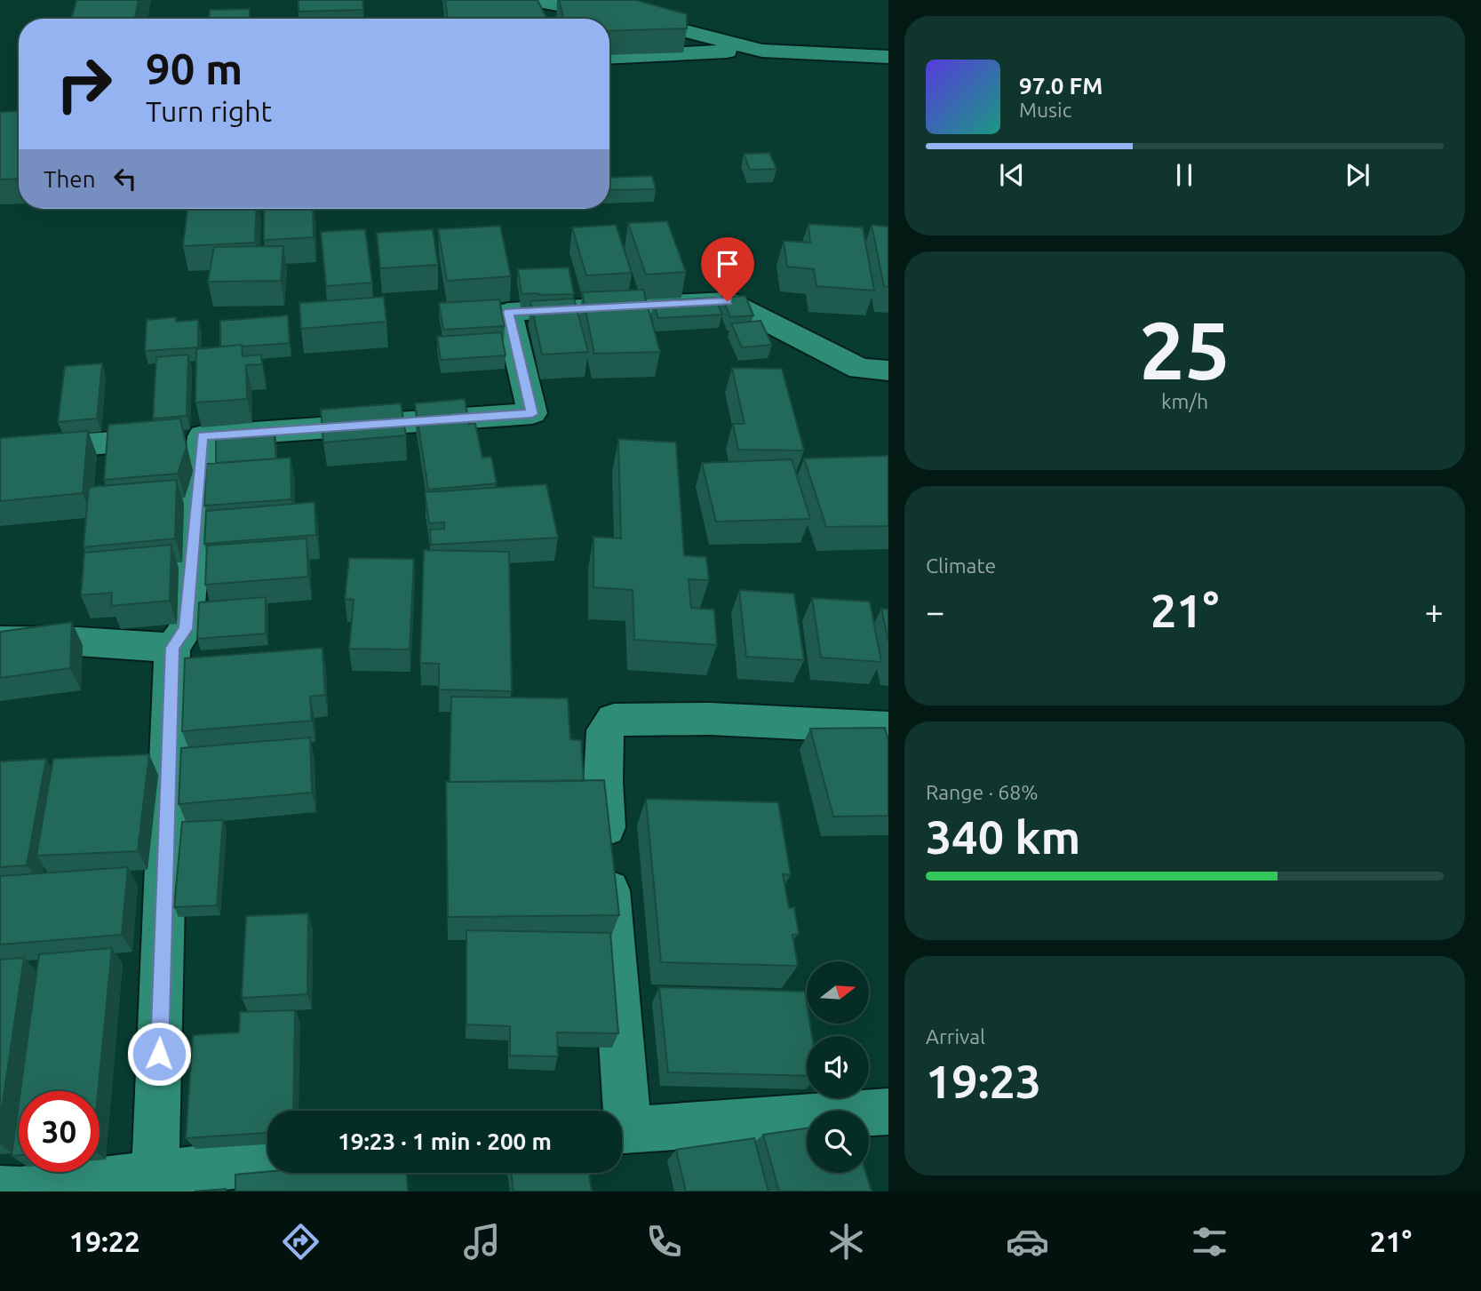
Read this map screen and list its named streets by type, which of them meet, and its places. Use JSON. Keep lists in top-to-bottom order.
{
  "north": "right",
  "page": {
    "turn": ["90 m", "Turn right"],
    "song": ["97.0 FM", "Music"],
    "then": "Then",
    "tile": [
      ["25", "km/h"],
      "Climate",
      ["Range · 68%", "340 km"],
      ["Arrival", "19:23"]
    ],
    "heat": ["−", "21°", "+"],
    "limit": "30",
    "trip": "19:23 · 1 min · 200 m",
    "tabs": ["19:22", "21°"]
  }
}
